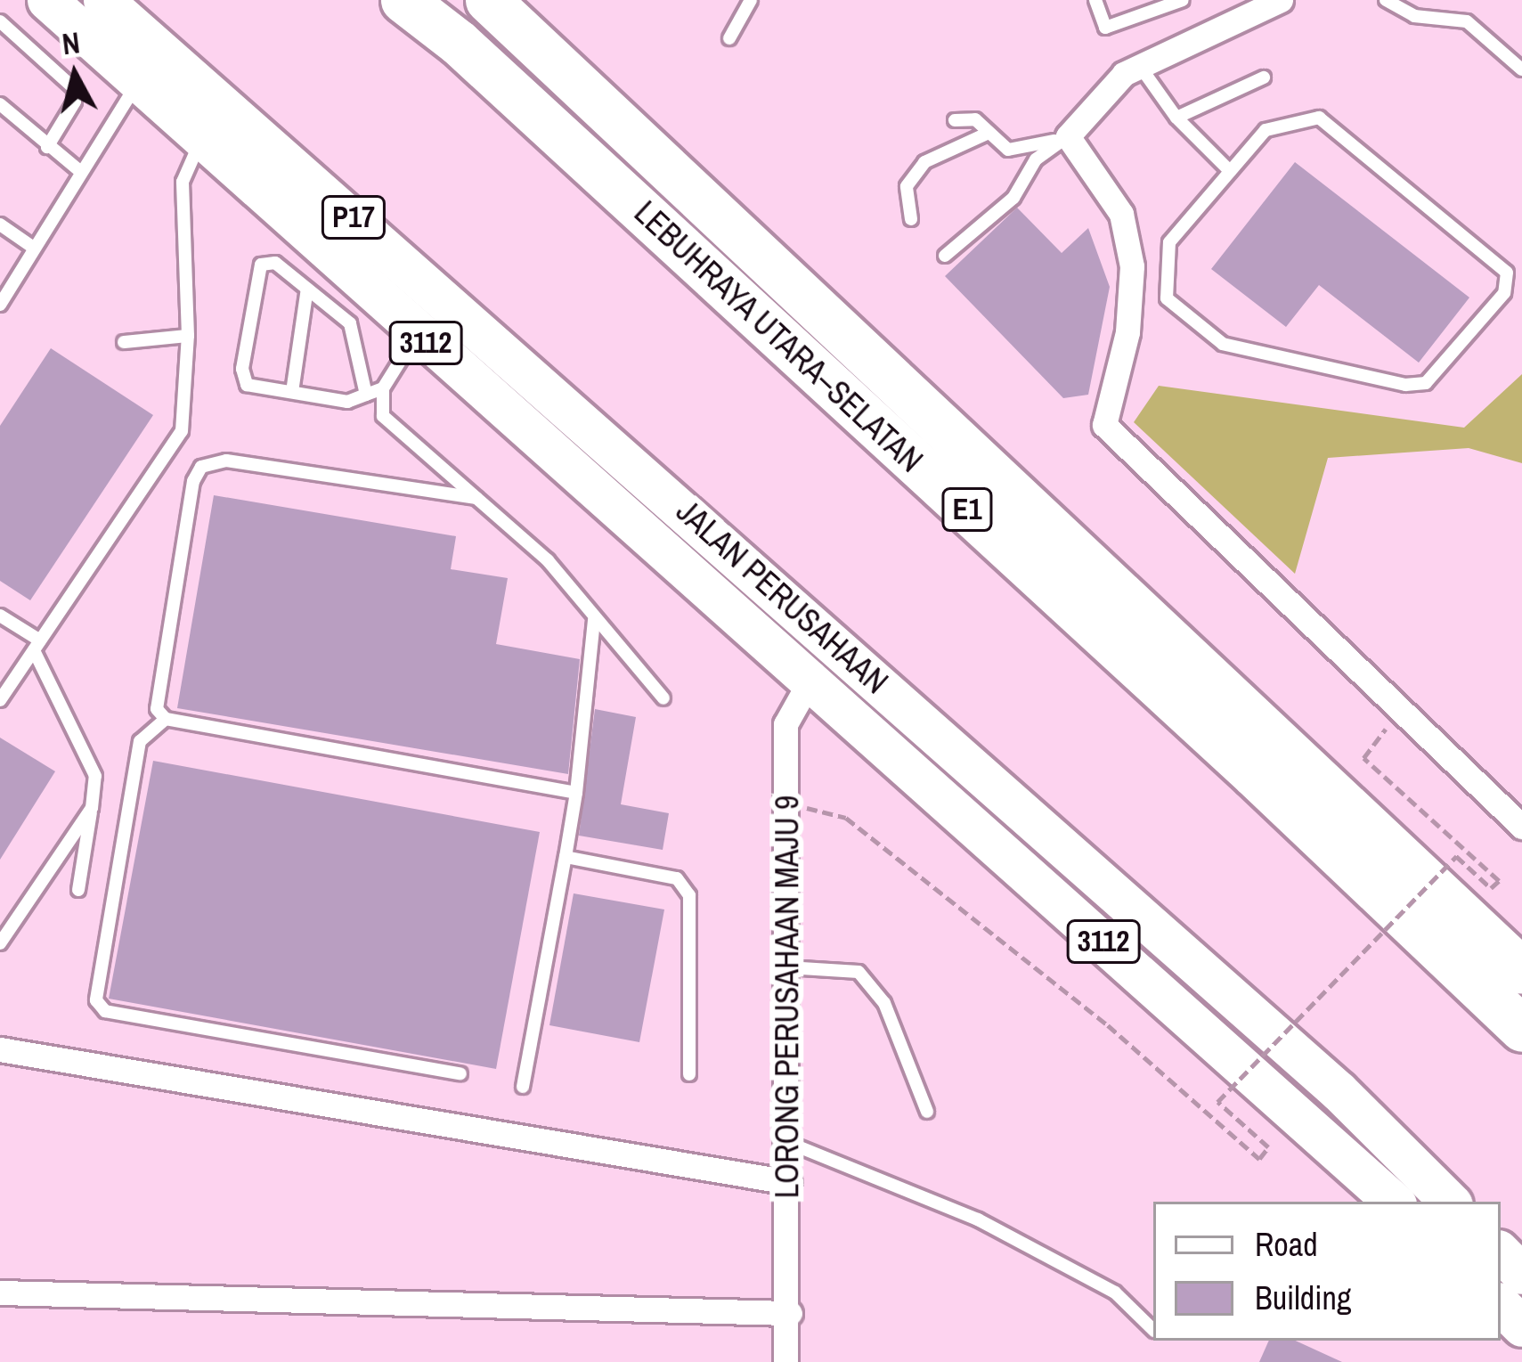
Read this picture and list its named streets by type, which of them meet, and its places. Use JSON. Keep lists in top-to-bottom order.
{
  "streets": {
    "highway": ["LEBUHRAYA UTARA–SELATAN", "E1"],
    "main road": ["P17", "3112", "JALAN PERUSAHAAN"],
    "street": ["LORONG PERUSAHAAN MAJU 9"]
  },
  "crossings": [
    ["JALAN PERUSAHAAN", "LORONG PERUSAHAAN MAJU 9"]
  ],
  "legend": ["Road", "Building"],
  "north": "top"
}
